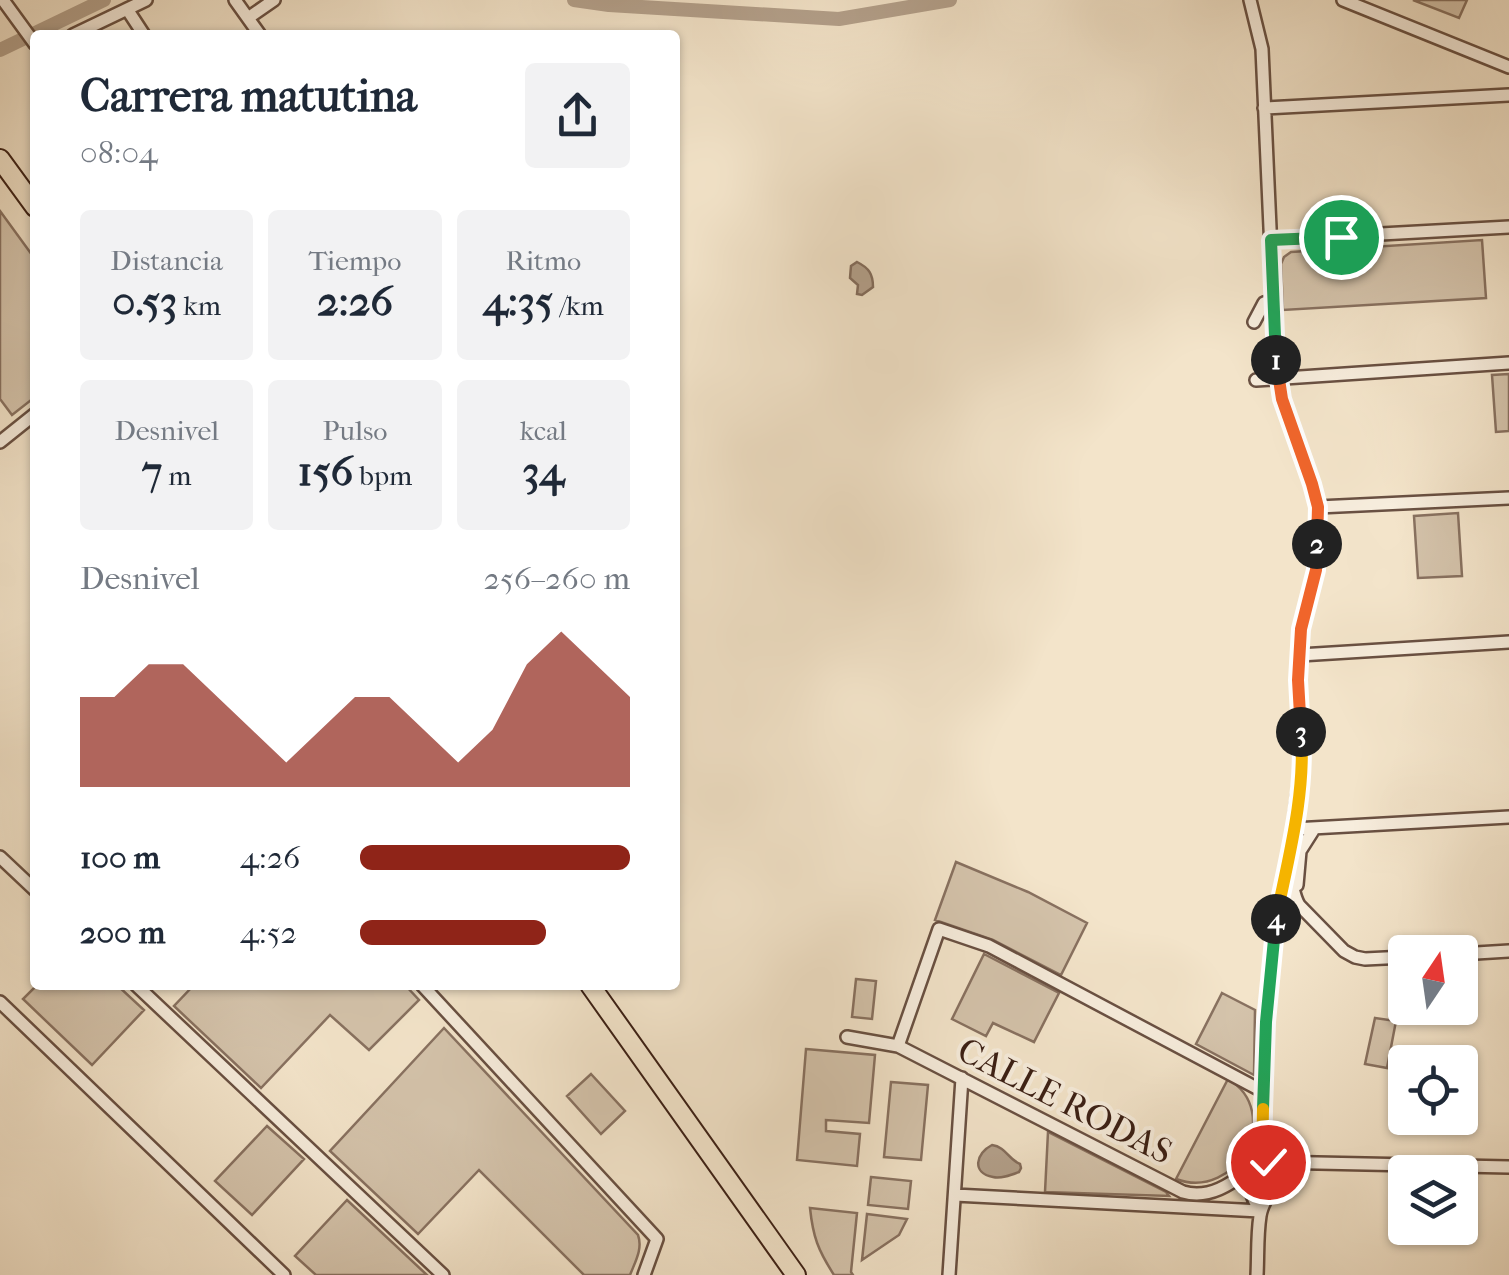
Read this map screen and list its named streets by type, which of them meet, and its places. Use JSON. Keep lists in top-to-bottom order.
{
  "streets": {
    "street": ["CALLE RODAS"]
  },
  "north": "top",
  "page": {
    "heading": ["Carrera matutina", "08:04"],
    "stats": [
      ["Distancia", "0.53 km"],
      ["Tiempo", "2:26"],
      ["Ritmo", "4:35 /km"],
      ["Desnivel", "7 m"],
      ["Pulso", "156 bpm"],
      ["kcal", "34"]
    ],
    "pins": [
      "1",
      "2",
      "3",
      "4"
    ],
    "chart": ["Desnivel", "256–260 m"],
    "list": [
      {
        "name": "100 m",
        "note": "4:26"
      },
      {
        "name": "200 m",
        "note": "4:52"
      }
    ]
  }
}
